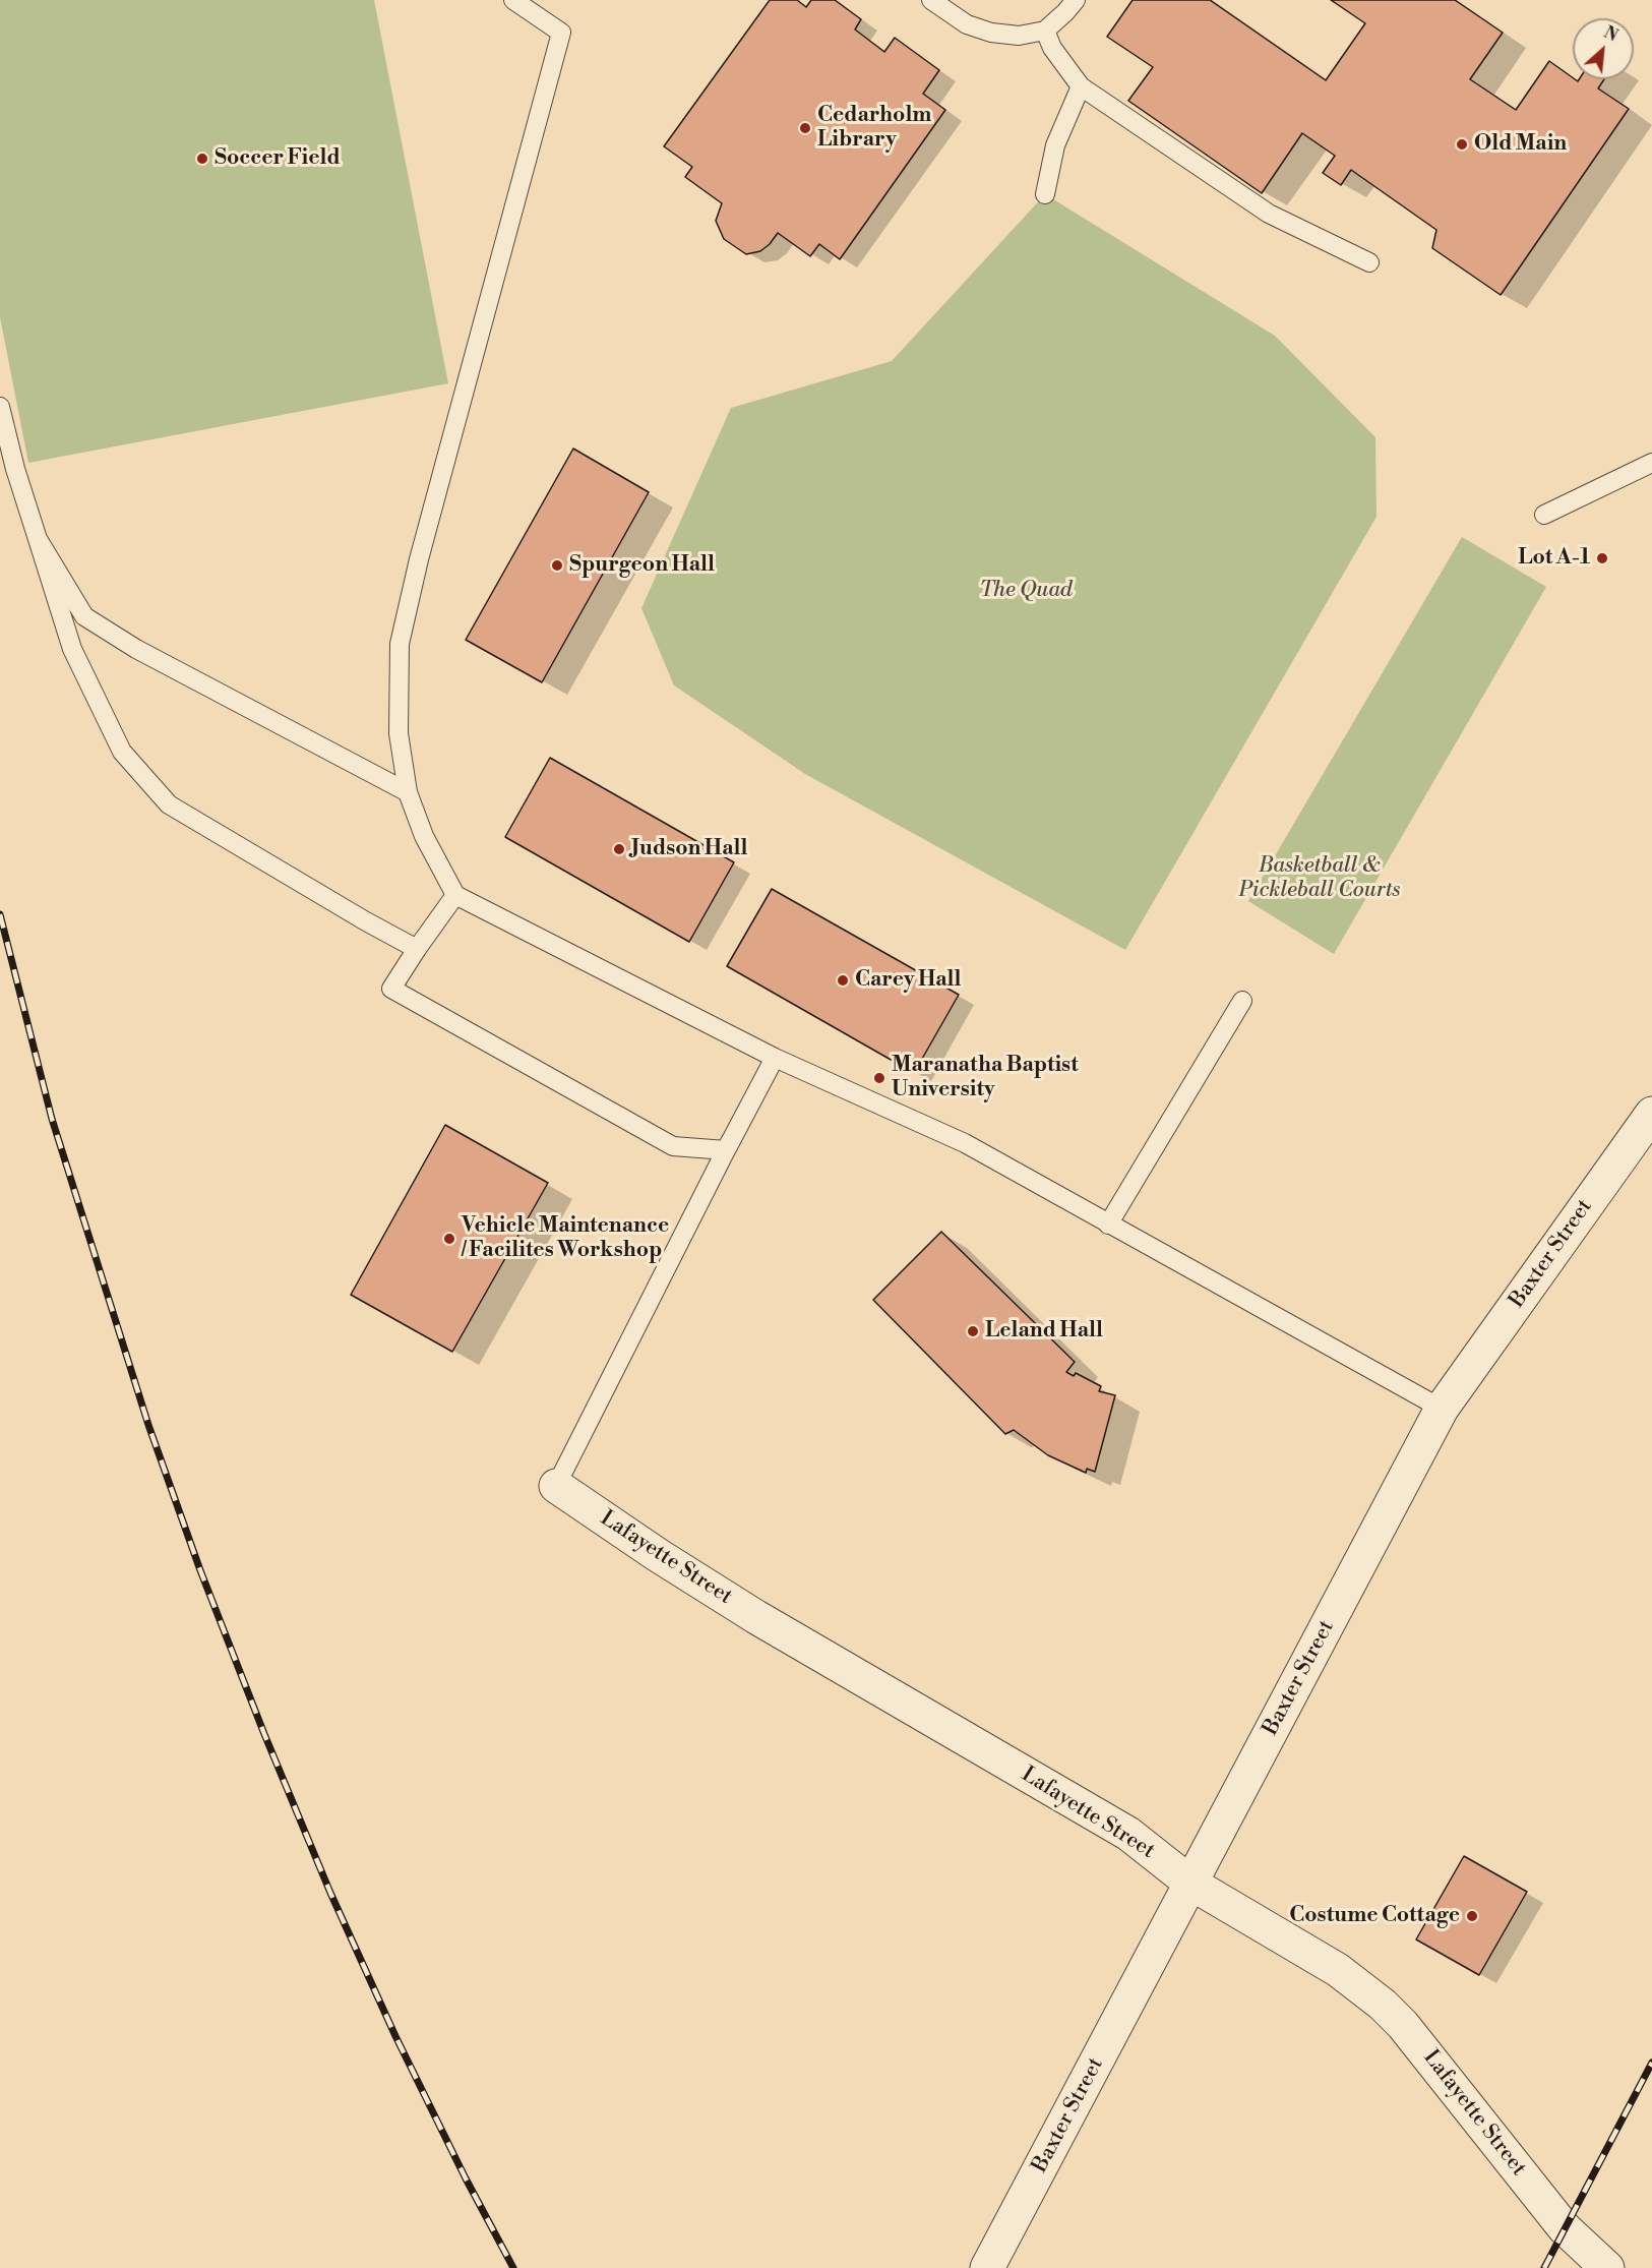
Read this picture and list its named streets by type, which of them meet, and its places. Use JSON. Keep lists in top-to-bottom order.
{
  "streets": {
    "street": ["Baxter Street", "Lafayette Street"]
  },
  "crossings": [
    ["Baxter Street", "Lafayette Street"]
  ],
  "parks": ["The Quad", "Basketball & Pickleball Courts"],
  "places": [
    "Cedarholm Library",
    "Old Main",
    "Soccer Field",
    "Lot A-1",
    "Spurgeon Hall",
    "Judson Hall",
    "Carey Hall",
    "Maranatha Baptist University",
    "Vehicle Maintenance / Facilites Workshop",
    "Leland Hall",
    "Costume Cottage"
  ],
  "north": "top right"
}
